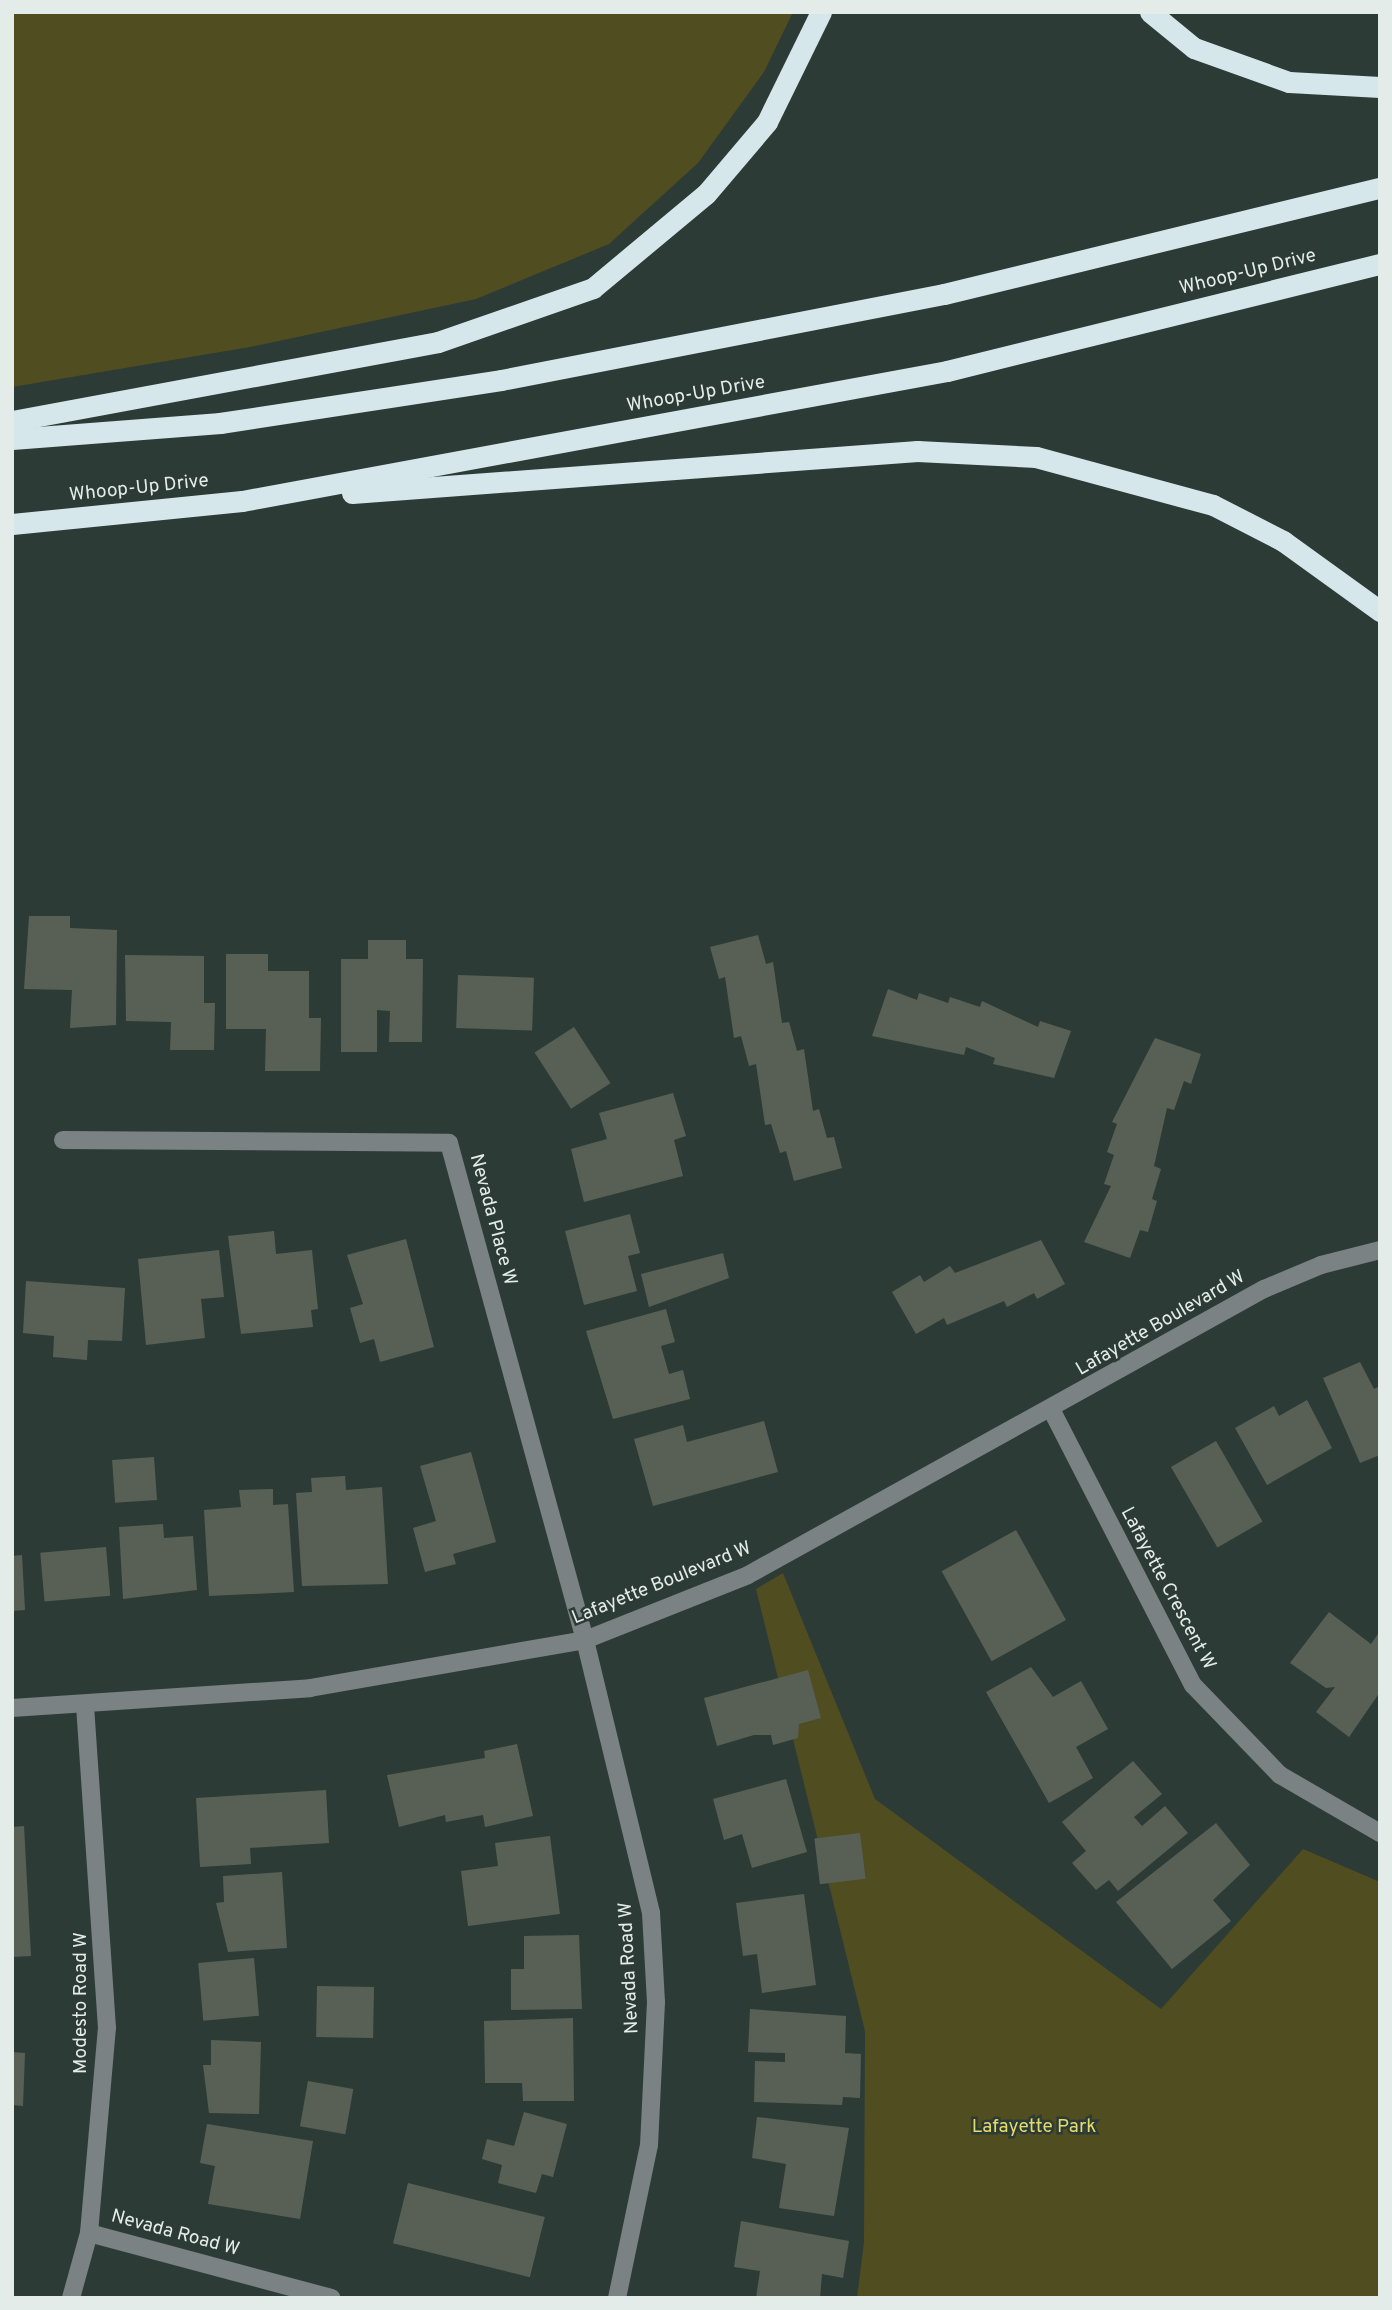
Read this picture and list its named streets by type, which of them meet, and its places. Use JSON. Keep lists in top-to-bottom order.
{
  "streets": {
    "highway": ["Whoop-Up Drive"],
    "street": [
      "Nevada Place W",
      "Lafayette Boulevard W",
      "Lafayette Crescent W",
      "Nevada Road W",
      "Modesto Road W"
    ]
  },
  "crossings": [
    ["Nevada Place W", "Lafayette Boulevard W"],
    ["Nevada Place W", "Nevada Road W"],
    ["Lafayette Boulevard W", "Lafayette Crescent W"],
    ["Lafayette Boulevard W", "Nevada Road W"],
    ["Lafayette Boulevard W", "Modesto Road W"],
    ["Nevada Road W", "Modesto Road W"]
  ],
  "parks": ["Lafayette Park"]
}
